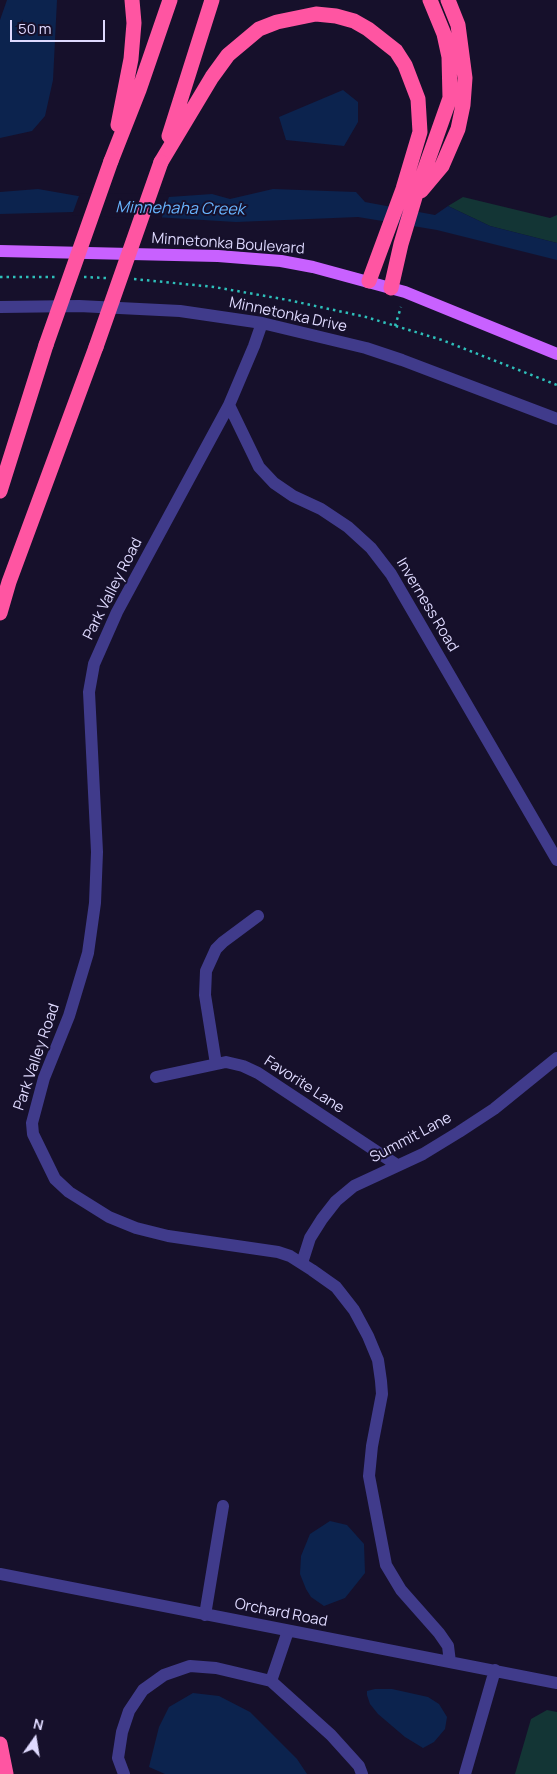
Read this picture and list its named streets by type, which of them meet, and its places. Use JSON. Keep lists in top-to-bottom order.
{
  "streets": {
    "main road": ["Minnetonka Boulevard"],
    "street": [
      "Minnetonka Drive",
      "Park Valley Road",
      "Inverness Road",
      "Favorite Lane",
      "Summit Lane",
      "Orchard Road"
    ]
  },
  "crossings": [
    ["Minnetonka Drive", "Park Valley Road"],
    ["Park Valley Road", "Inverness Road"],
    ["Park Valley Road", "Summit Lane"],
    ["Park Valley Road", "Orchard Road"],
    ["Favorite Lane", "Summit Lane"]
  ],
  "water": ["Minnehaha Creek"],
  "scale_bar": "50 m",
  "north": "top"
}
